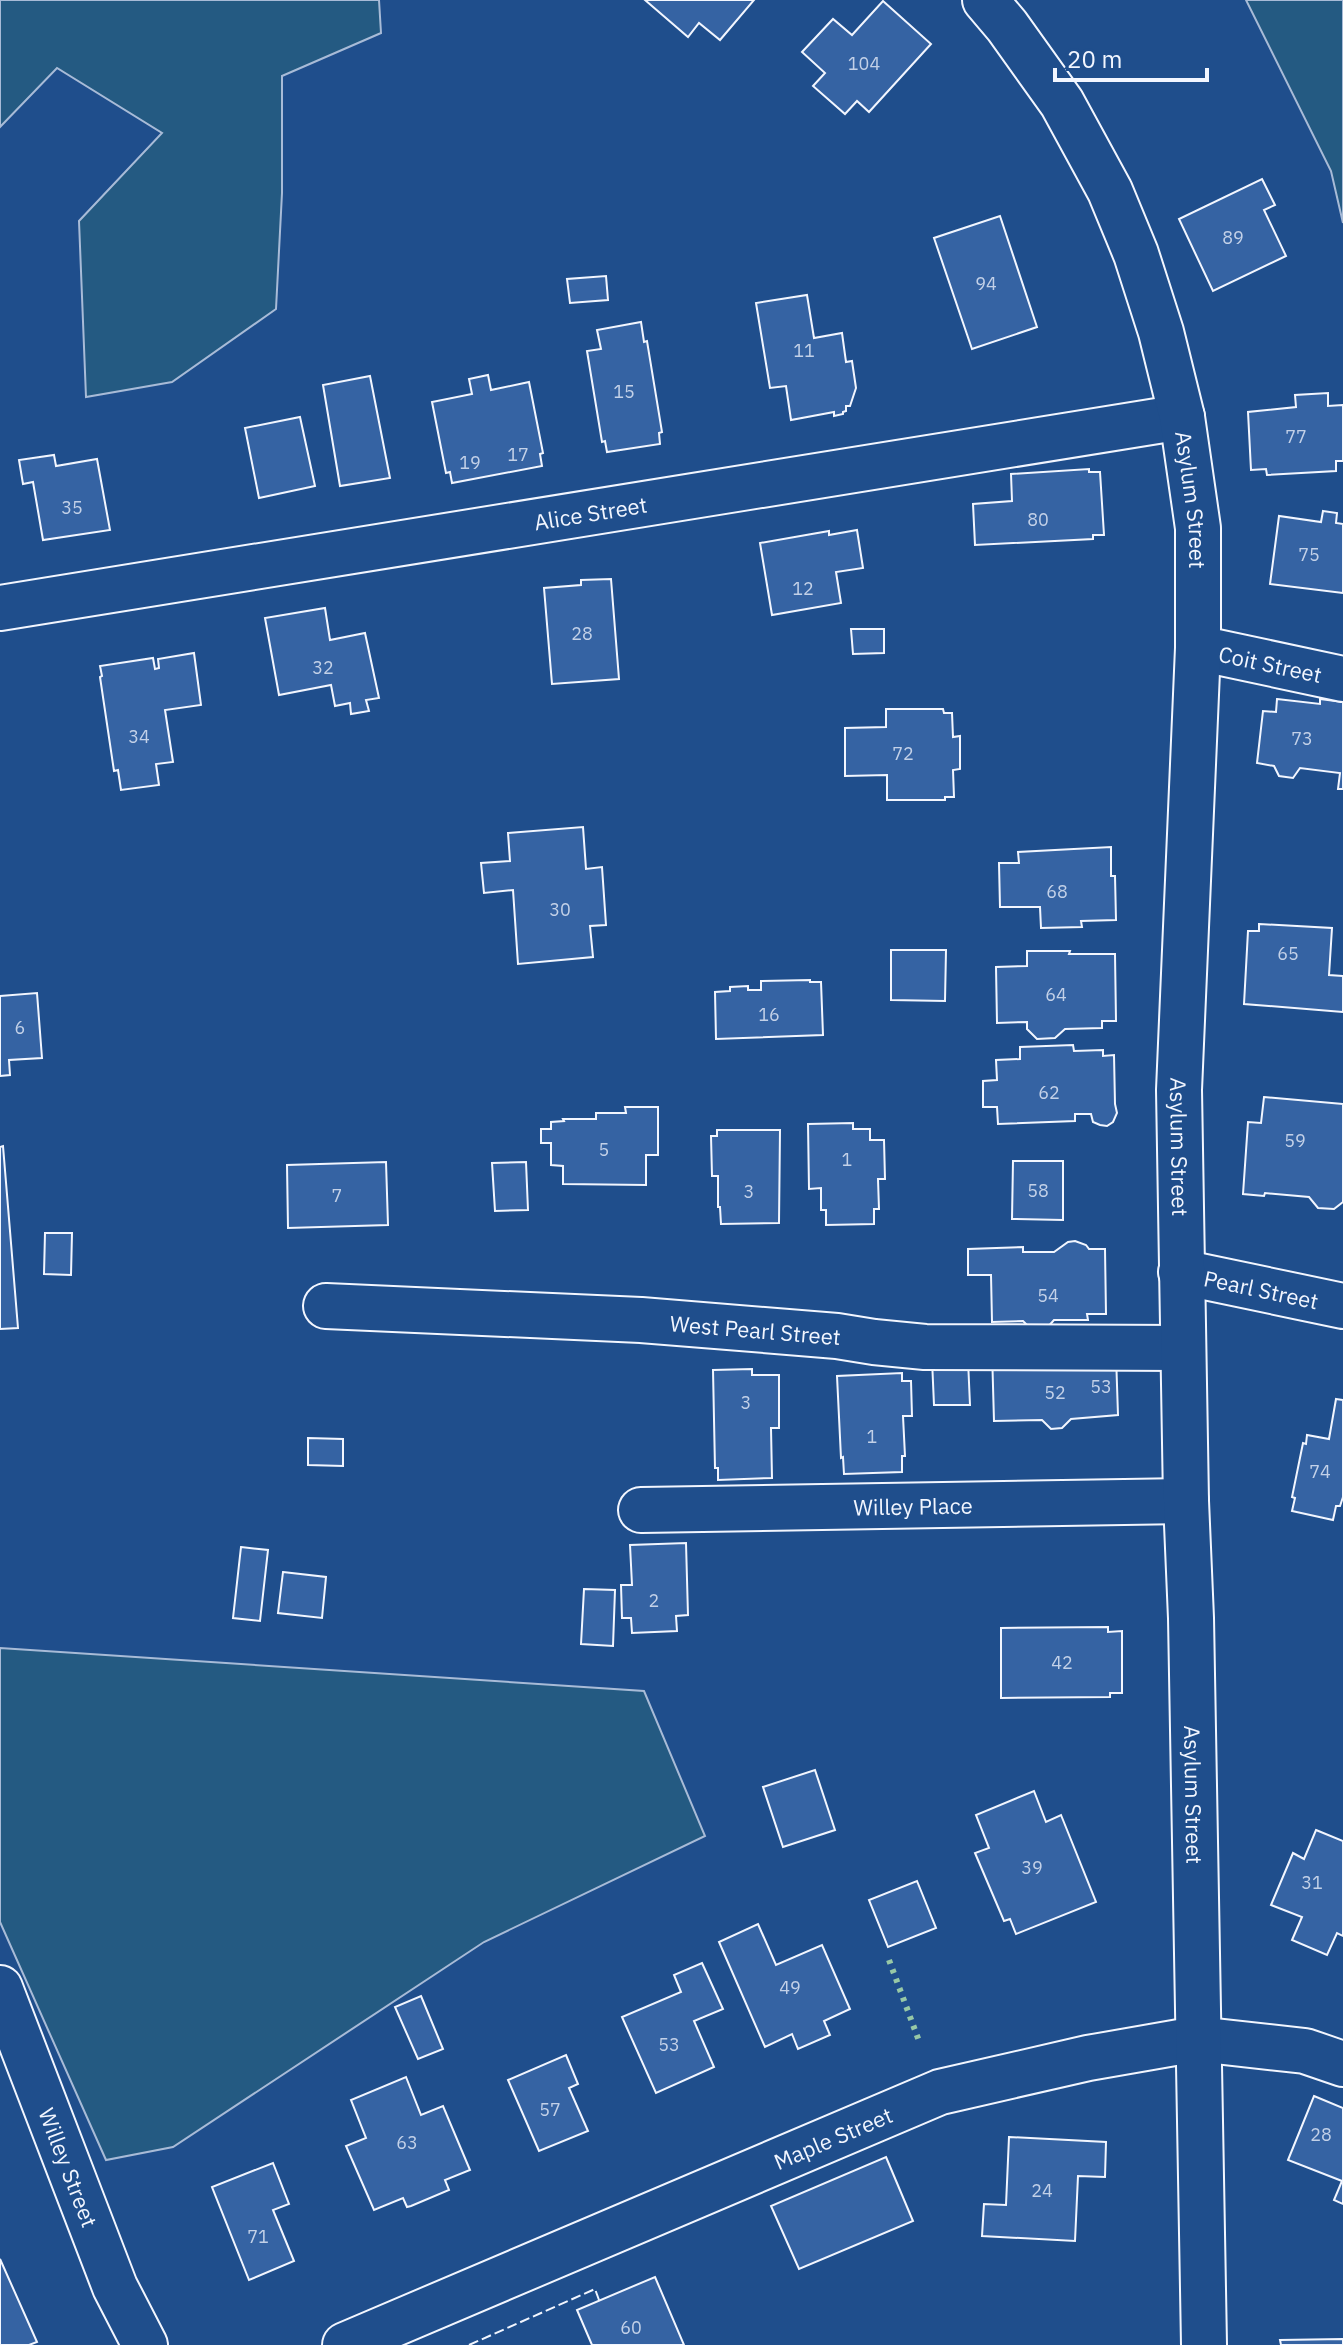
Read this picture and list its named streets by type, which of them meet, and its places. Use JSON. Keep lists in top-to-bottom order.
{
  "streets": {
    "street": [
      "Asylum Street",
      "Alice Street",
      "Coit Street",
      "Pearl Street",
      "West Pearl Street",
      "Willey Place",
      "Maple Street",
      "Willey Street"
    ]
  },
  "crossings": [
    ["Asylum Street", "Alice Street"],
    ["Asylum Street", "Coit Street"],
    ["Asylum Street", "Pearl Street"],
    ["Asylum Street", "West Pearl Street"],
    ["Asylum Street", "Willey Place"],
    ["Asylum Street", "Maple Street"]
  ],
  "house_numbers": [
    "104",
    "89",
    "94",
    "11",
    "15",
    "77",
    "17",
    "19",
    "35",
    "80",
    "75",
    "12",
    "28",
    "32",
    "34",
    "73",
    "72",
    "68",
    "30",
    "65",
    "64",
    "16",
    "6",
    "62",
    "59",
    "5",
    "1",
    "58",
    "3",
    "7",
    "54",
    "53",
    "52",
    "3",
    "1",
    "74",
    "2",
    "42",
    "39",
    "31",
    "49",
    "53",
    "57",
    "28",
    "63",
    "24",
    "71",
    "60"
  ],
  "scale_bar": "20 m"
}
